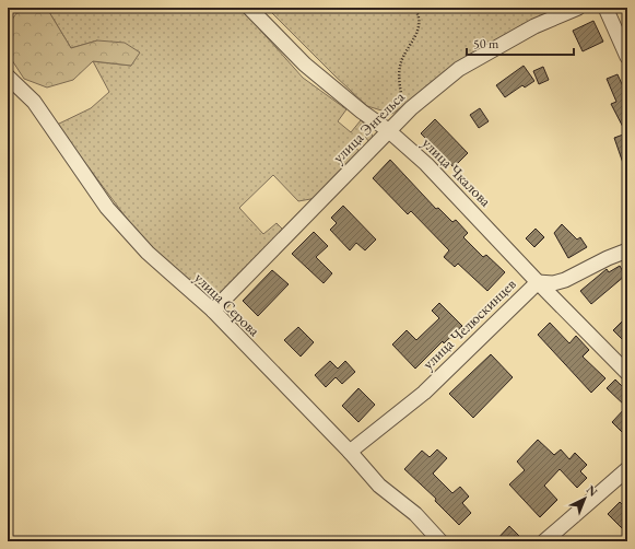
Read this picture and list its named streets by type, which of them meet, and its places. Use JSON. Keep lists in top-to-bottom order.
{
  "streets": {
    "street": [
      "улица Энгельса",
      "улица Чкалова",
      "улица Серова",
      "улица Челюскинцев"
    ]
  },
  "crossings": [
    ["улица Энгельса", "улица Чкалова"],
    ["улица Энгельса", "улица Серова"],
    ["улица Чкалова", "улица Челюскинцев"],
    ["улица Серова", "улица Челюскинцев"]
  ],
  "scale_bar": "50 m",
  "north": "top right"
}
